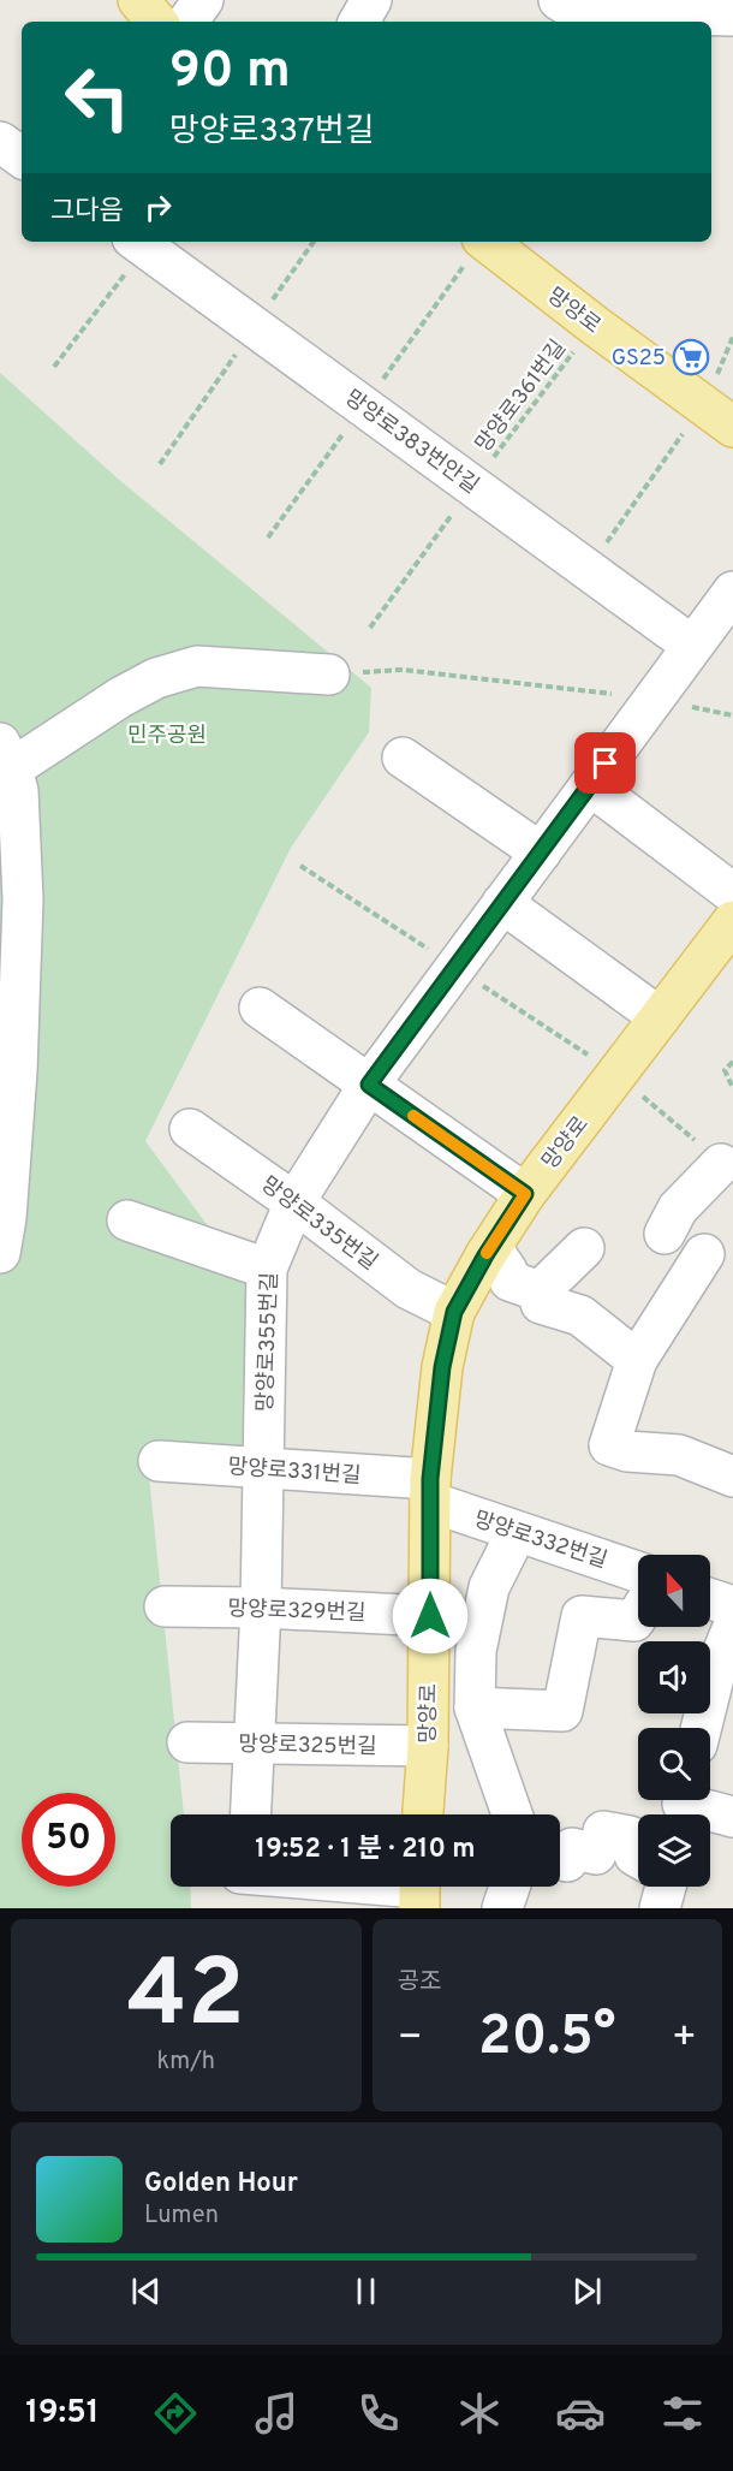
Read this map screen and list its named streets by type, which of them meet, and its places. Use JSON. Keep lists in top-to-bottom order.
{
  "streets": {
    "main road": ["망양로"],
    "street": [
      "망양로383번안길",
      "망양로335번길",
      "망양로355번길",
      "망양로331번길",
      "망양로332번길",
      "망양로329번길",
      "망양로325번길"
    ],
    "path": ["망양로361번길"]
  },
  "crossings": [
    ["망양로", "망양로361번길"],
    ["망양로", "망양로335번길"],
    ["망양로", "망양로331번길"],
    ["망양로", "망양로332번길"],
    ["망양로", "망양로329번길"],
    ["망양로", "망양로325번길"],
    ["망양로361번길", "망양로383번안길"],
    ["망양로383번안길", "망양로355번길"],
    ["망양로335번길", "망양로355번길"],
    ["망양로355번길", "망양로331번길"],
    ["망양로355번길", "망양로329번길"],
    ["망양로355번길", "망양로325번길"],
    ["망양로331번길", "망양로332번길"]
  ],
  "parks": ["민주공원"],
  "places": {
    "supermarket": ["GS25"]
  },
  "north": "top",
  "page": {
    "turn": ["90 m", "망양로337번길"],
    "then": "그다음",
    "limit": "50",
    "trip": "19:52 · 1 분 · 210 m",
    "tile": [
      ["42", "km/h"],
      "공조"
    ],
    "heat": ["−", "20.5°", "+"],
    "song": ["Golden Hour", "Lumen"],
    "tabs": "19:51"
  }
}
